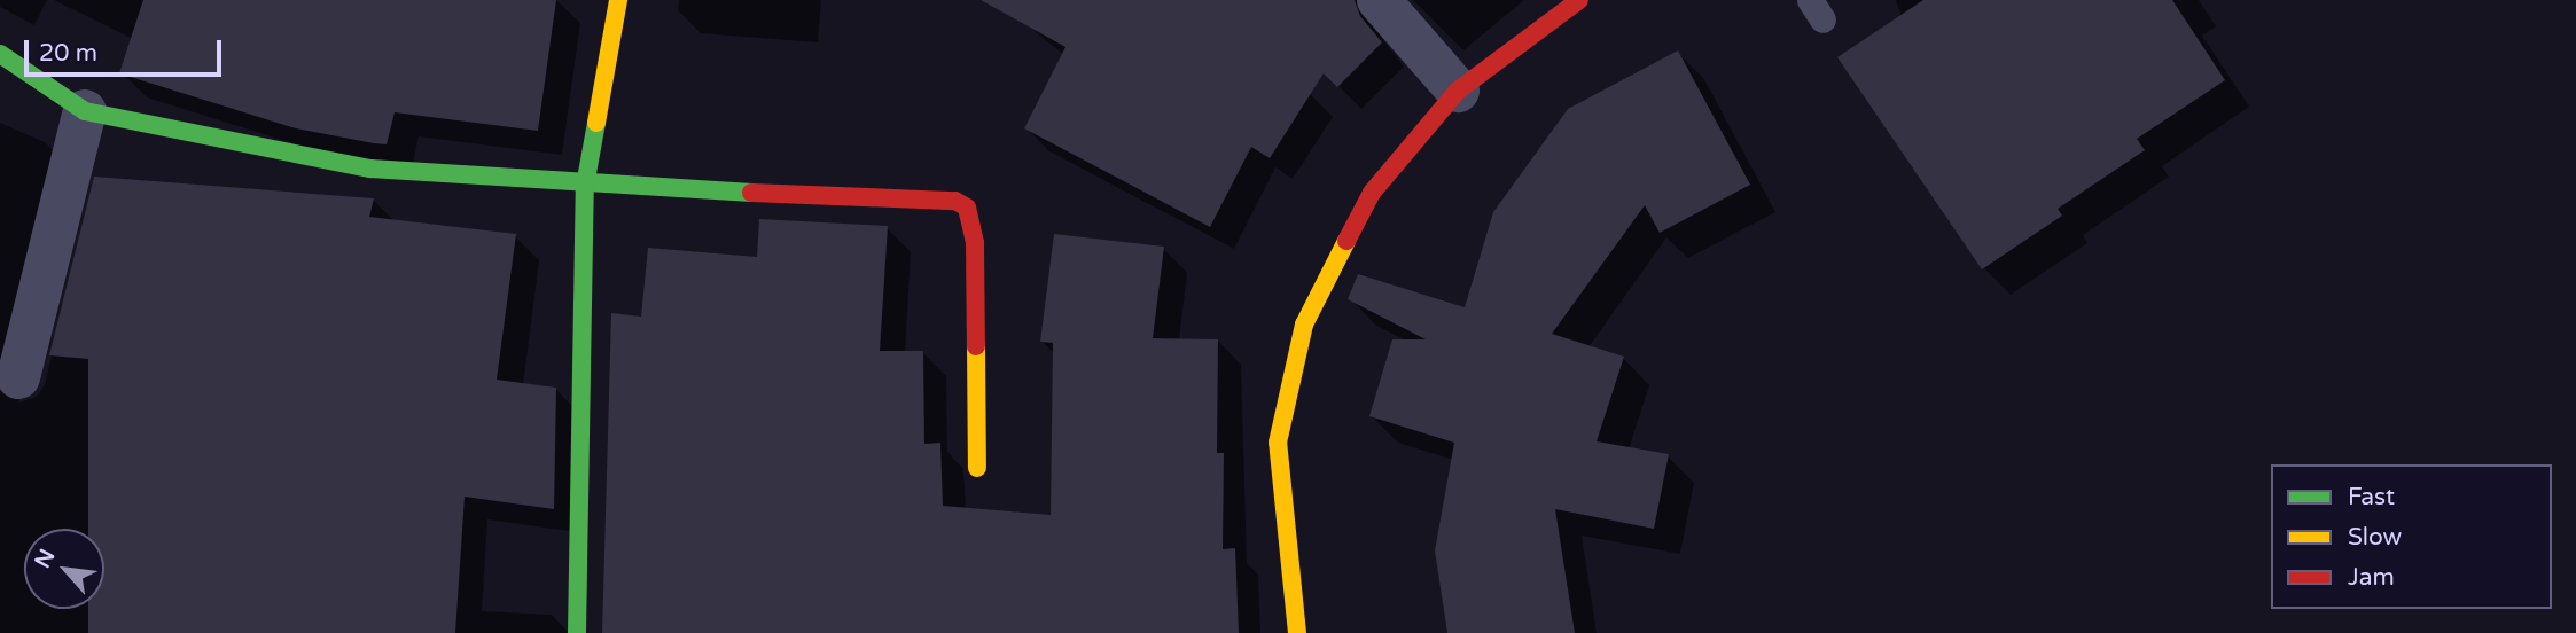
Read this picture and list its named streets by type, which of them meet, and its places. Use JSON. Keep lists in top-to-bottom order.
{
  "legend": ["Fast", "Slow", "Jam"],
  "scale_bar": "20 m",
  "north": "top left"
}
